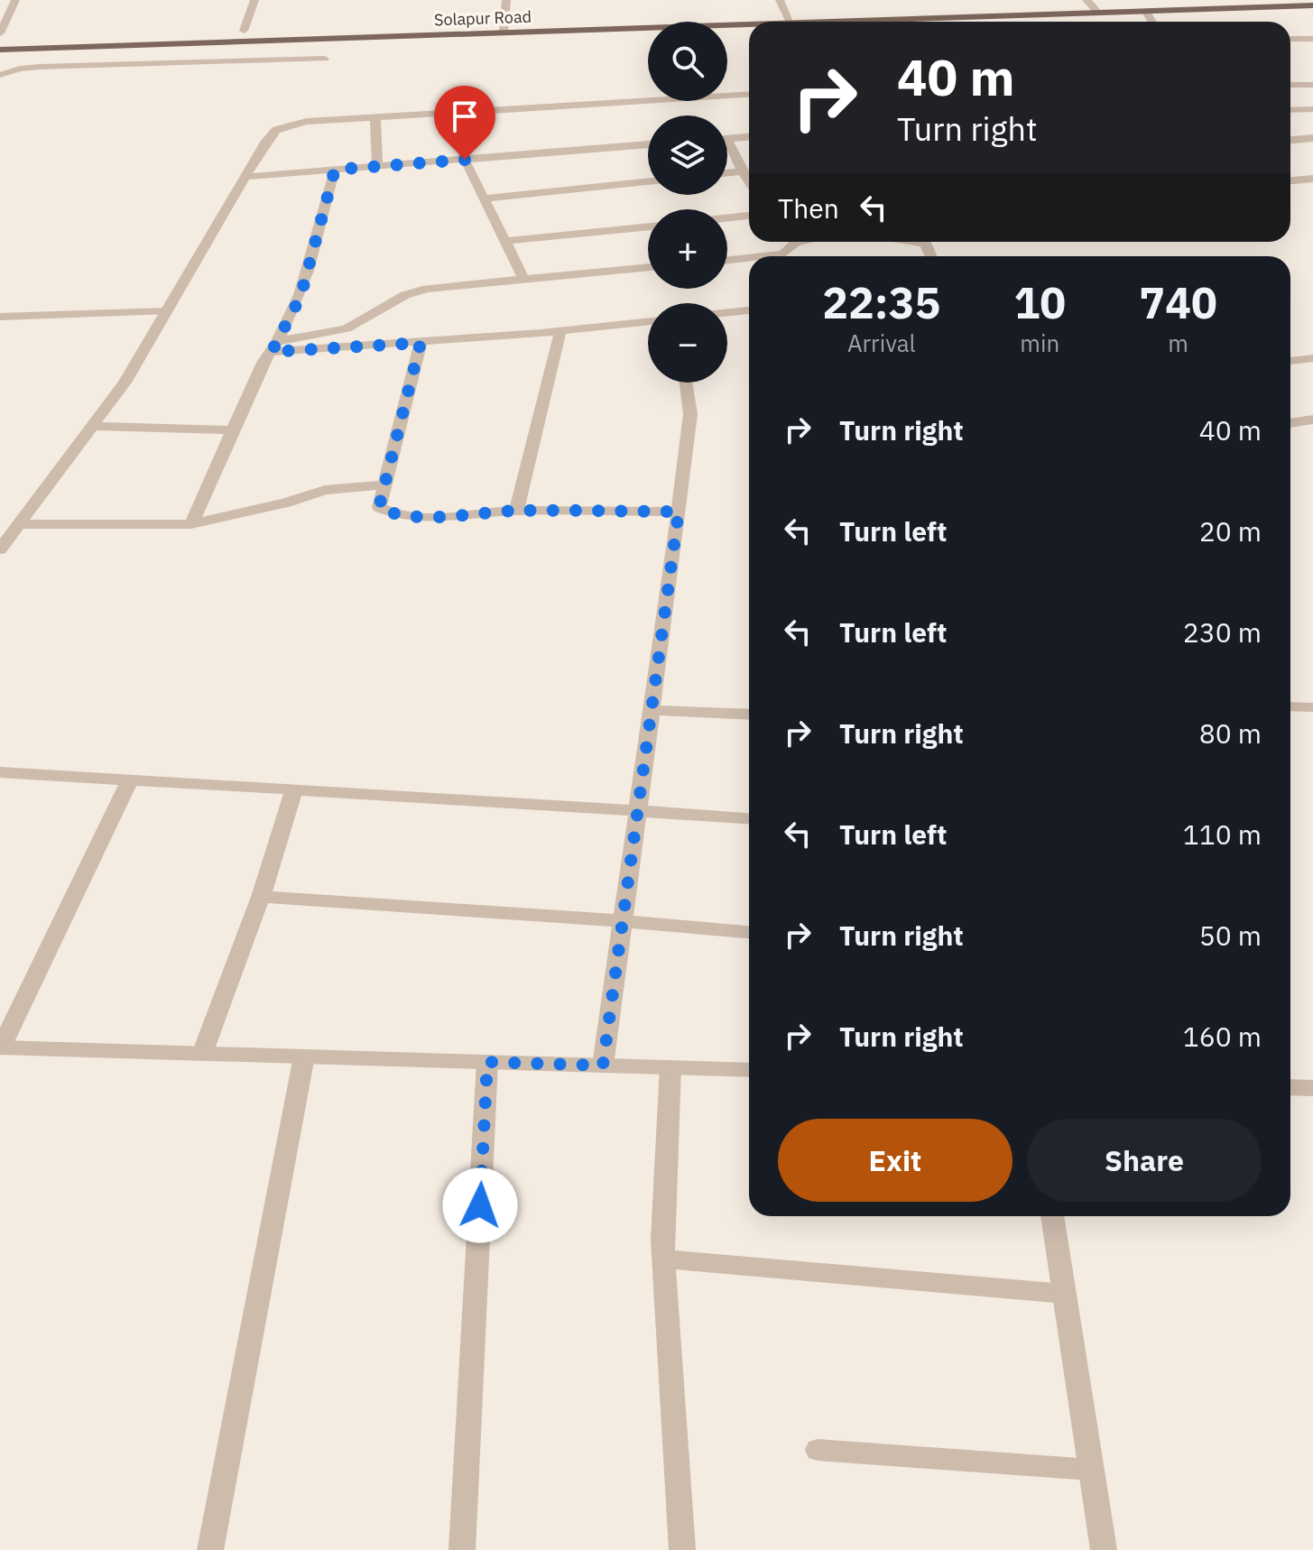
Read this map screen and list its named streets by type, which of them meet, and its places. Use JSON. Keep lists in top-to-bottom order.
{
  "streets": {
    "main road": ["Solapur Road"]
  },
  "page": {
    "map_buttons": ["+", "−"],
    "turn": ["40 m", "Turn right"],
    "then": "Then",
    "eta": [
      "22:35",
      "Arrival",
      "10",
      "min",
      "740",
      "m"
    ],
    "list": [
      {
        "name": "Turn right",
        "value": "40 m"
      },
      {
        "name": "Turn left",
        "value": "20 m"
      },
      {
        "name": "Turn left",
        "value": "230 m"
      },
      {
        "name": "Turn right",
        "value": "80 m"
      },
      {
        "name": "Turn left",
        "value": "110 m"
      },
      {
        "name": "Turn right",
        "value": "50 m"
      },
      {
        "name": "Turn right",
        "value": "160 m"
      }
    ],
    "buttons": ["Exit", "Share"]
  }
}
